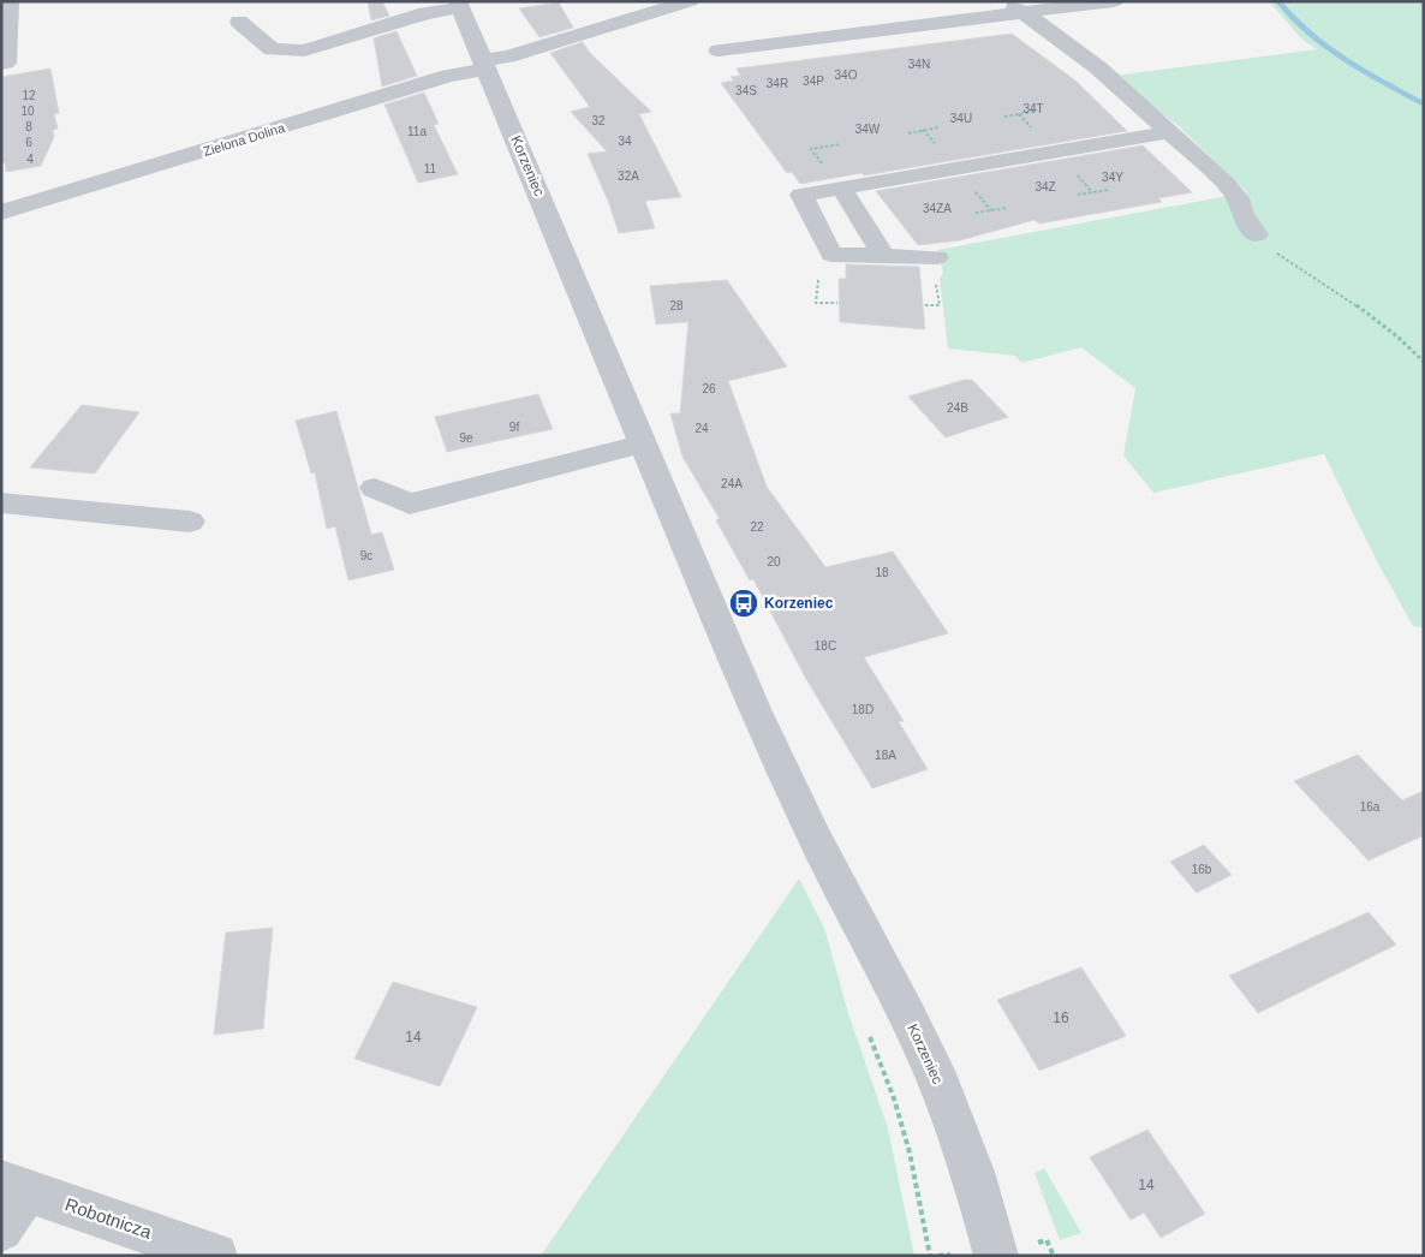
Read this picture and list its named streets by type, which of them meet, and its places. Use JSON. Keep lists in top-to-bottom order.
{
  "streets": {
    "street": ["Zielona Dolina", "Korzeniec", "Robotnicza"]
  },
  "crossings": [
    ["Zielona Dolina", "Korzeniec"]
  ],
  "places": {
    "bus stop": ["Korzeniec"]
  },
  "house_numbers": [
    "34N",
    "34O",
    "34P",
    "34R",
    "34S",
    "12",
    "34T",
    "10",
    "34U",
    "32",
    "8",
    "34W",
    "11a",
    "34",
    "6",
    "4",
    "11",
    "32A",
    "34Y",
    "34Z",
    "34ZA",
    "28",
    "26",
    "24B",
    "9f",
    "24",
    "9e",
    "24A",
    "22",
    "9c",
    "20",
    "18",
    "18C",
    "18D",
    "18A",
    "16a",
    "16b",
    "16",
    "14",
    "14"
  ]
}
